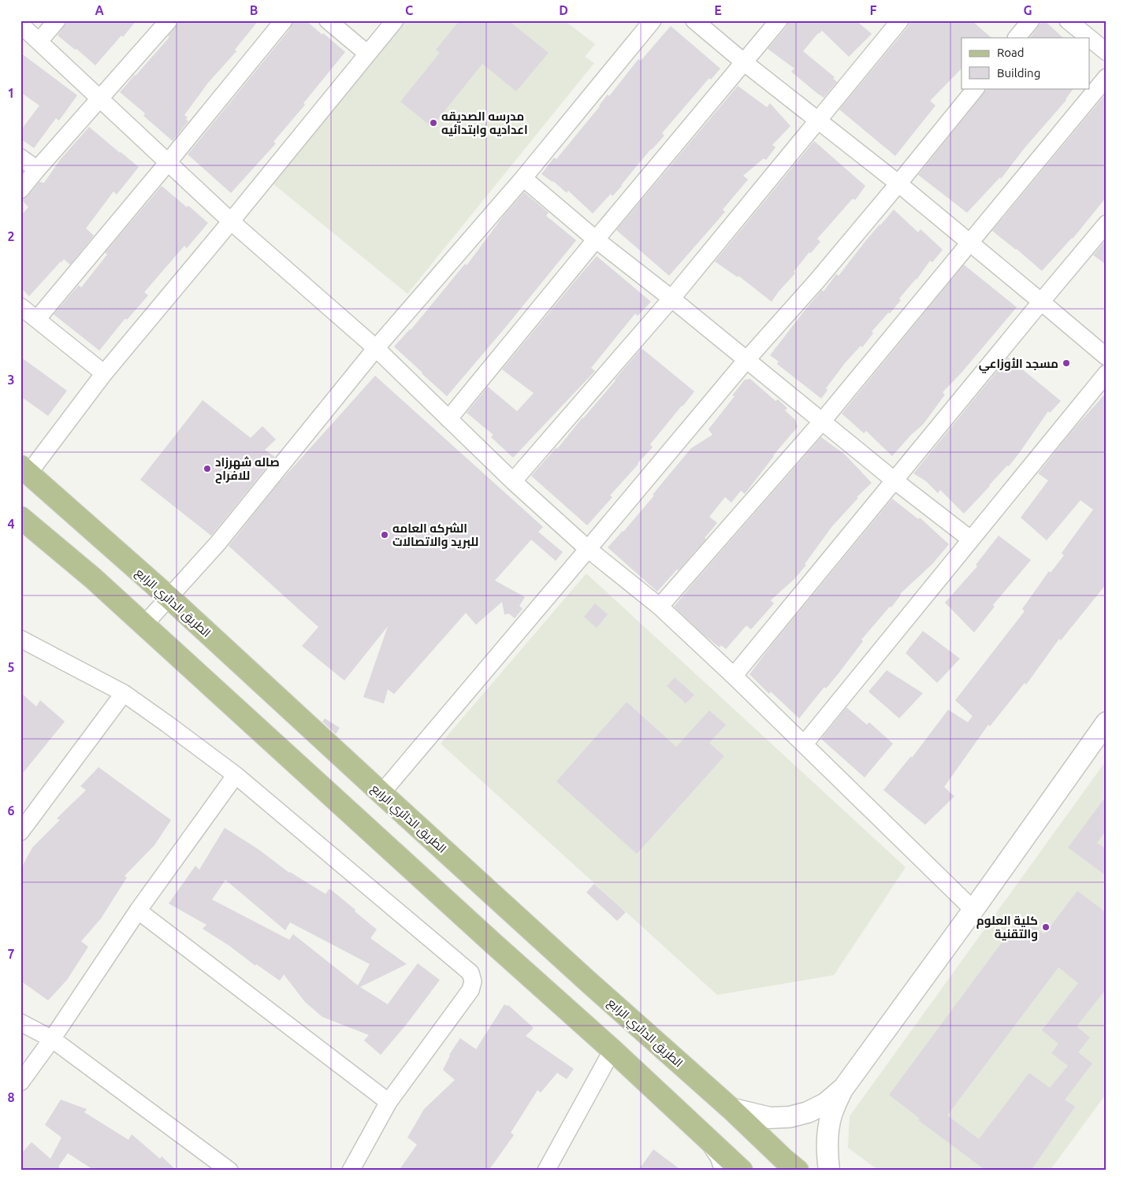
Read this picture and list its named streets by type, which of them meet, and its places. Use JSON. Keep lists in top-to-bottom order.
{
  "streets": {
    "main road": ["الطريق الدائري الرابع"]
  },
  "places": [
    "مدرسه الصديقه اعداديه وابتدائيه",
    "مسجد الأوزاعي",
    "صاله شهرزاد للافراح",
    "الشركه العامه للبريد والاتصالات",
    "كلية العلوم والتقنية"
  ],
  "legend": ["Road", "Building"],
  "grid": {
    "columns": [
      "A",
      "B",
      "C",
      "D",
      "E",
      "F",
      "G"
    ],
    "rows": [
      "1",
      "2",
      "3",
      "4",
      "5",
      "6",
      "7",
      "8"
    ]
  }
}
